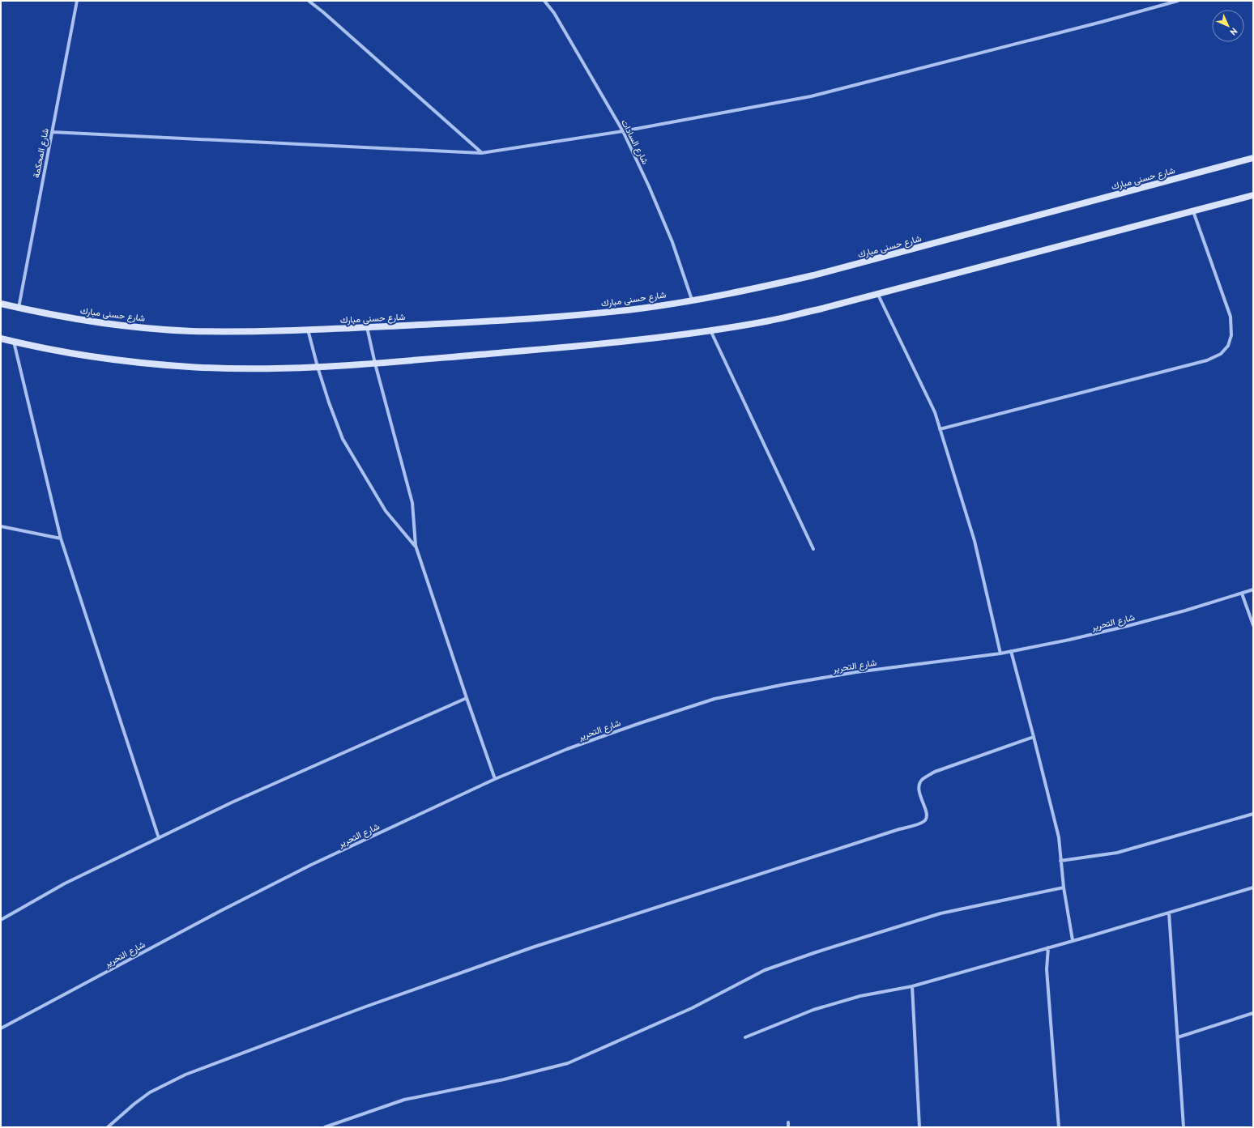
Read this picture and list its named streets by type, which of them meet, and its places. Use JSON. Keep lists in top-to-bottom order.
{
  "streets": {
    "main road": ["شارع حسنى مبارك"],
    "street": ["شارع السادات", "شارع المحكمة", "شارع التحرير"]
  },
  "crossings": [
    ["شارع السادات", "شارع حسنى مبارك"],
    ["شارع المحكمة", "شارع حسنى مبارك"]
  ],
  "north": "bottom right"
}
